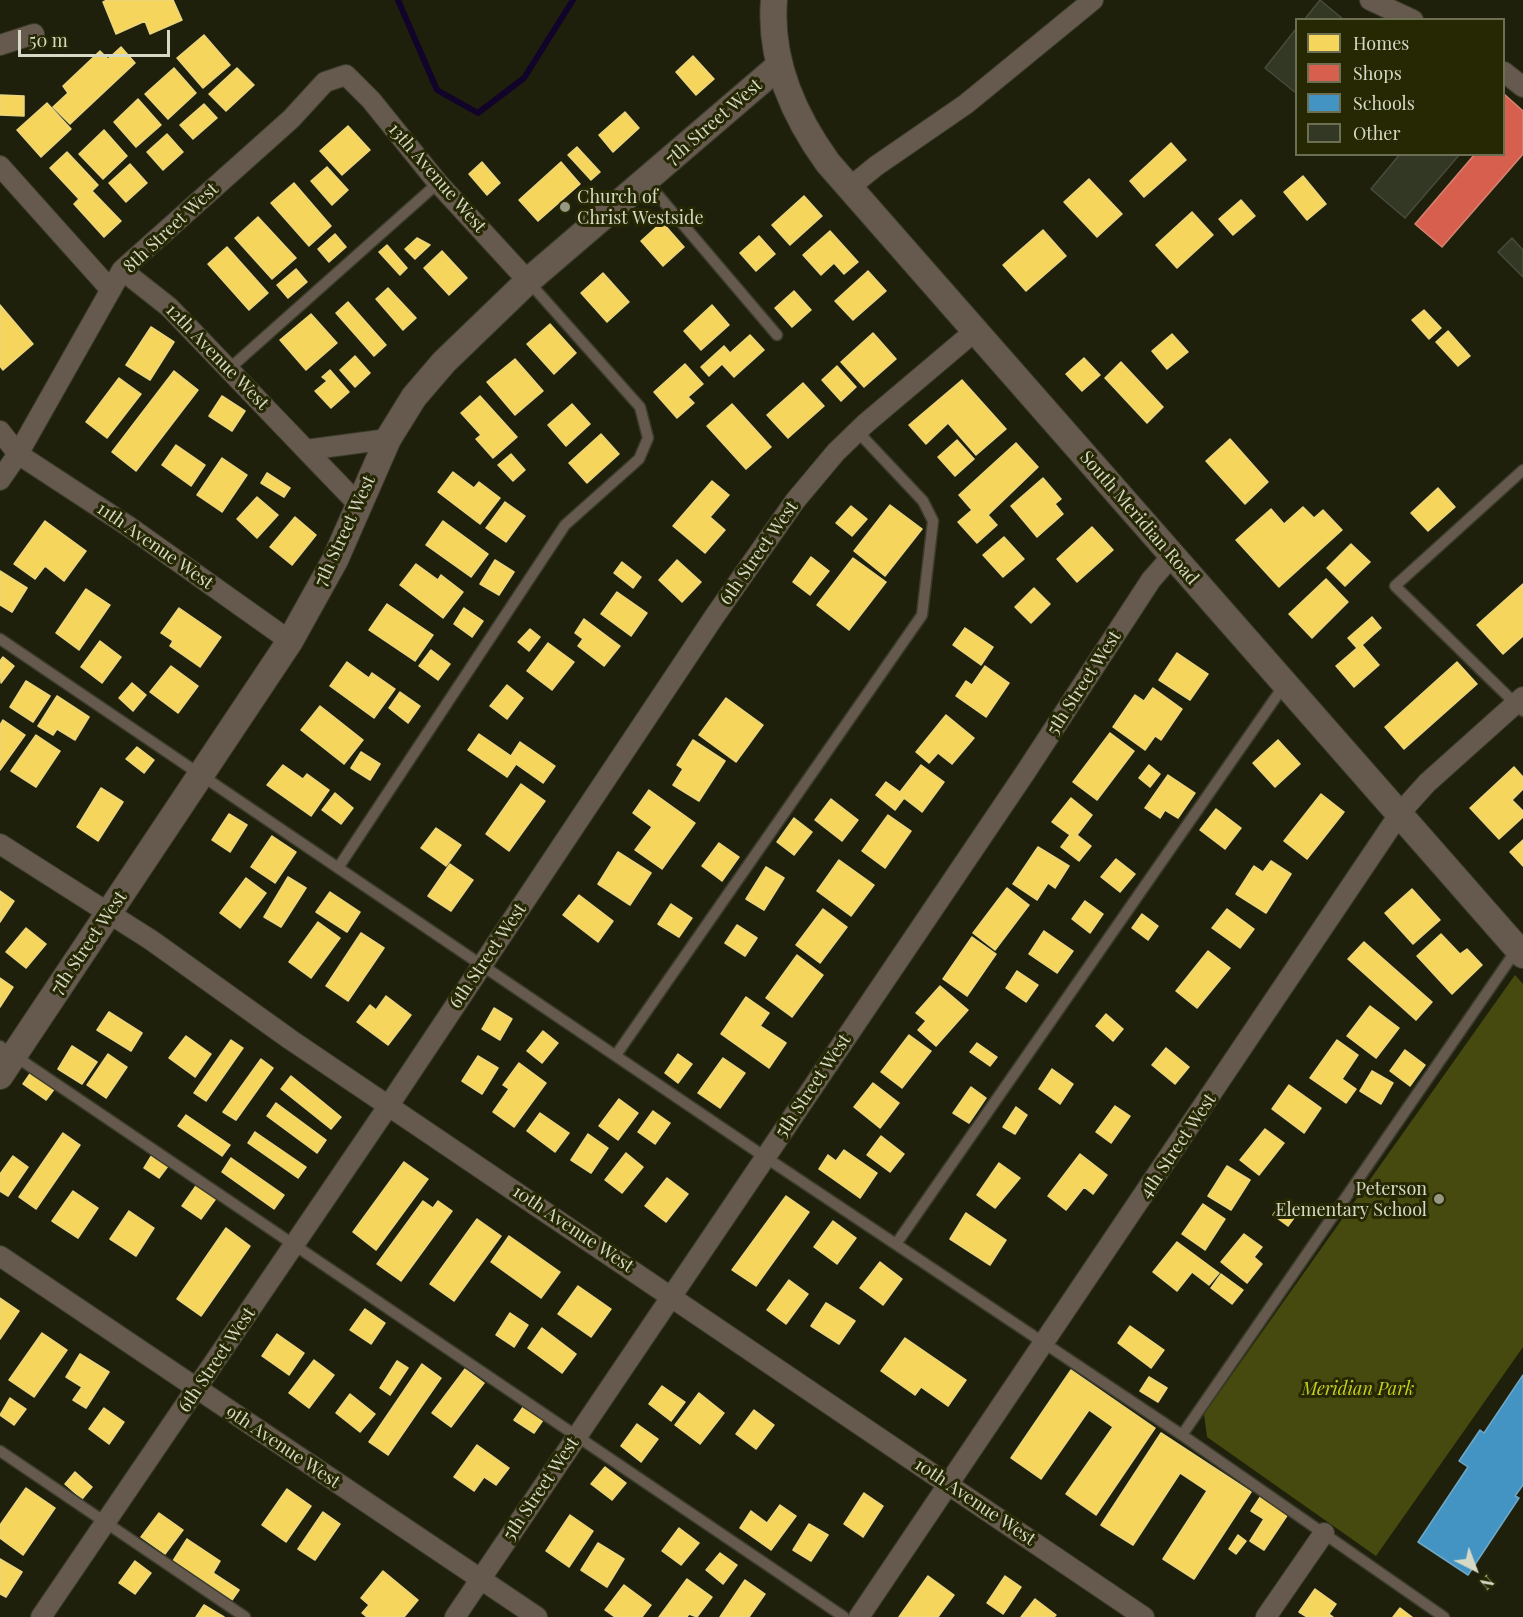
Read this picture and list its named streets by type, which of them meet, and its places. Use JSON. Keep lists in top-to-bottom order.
{
  "streets": {
    "street": [
      "7th Street West",
      "13th Avenue West",
      "8th Street West",
      "12th Avenue West",
      "South Meridian Road",
      "11th Avenue West",
      "6th Street West",
      "5th Street West",
      "4th Street West",
      "10th Avenue West",
      "9th Avenue West"
    ]
  },
  "crossings": [
    ["7th Street West", "13th Avenue West"],
    ["7th Street West", "12th Avenue West"],
    ["7th Street West", "South Meridian Road"],
    ["7th Street West", "11th Avenue West"],
    ["7th Street West", "10th Avenue West"],
    ["13th Avenue West", "8th Street West"],
    ["8th Street West", "12th Avenue West"],
    ["8th Street West", "11th Avenue West"],
    ["South Meridian Road", "6th Street West"],
    ["South Meridian Road", "5th Street West"],
    ["South Meridian Road", "4th Street West"],
    ["6th Street West", "10th Avenue West"],
    ["6th Street West", "9th Avenue West"],
    ["5th Street West", "10th Avenue West"],
    ["5th Street West", "9th Avenue West"],
    ["4th Street West", "10th Avenue West"]
  ],
  "parks": ["Meridian Park"],
  "places": ["Church of Christ Westside", "Peterson Elementary School"],
  "legend": [
    "Homes",
    "Shops",
    "Schools",
    "Other"
  ],
  "scale_bar": "50 m",
  "north": "bottom right"
}
